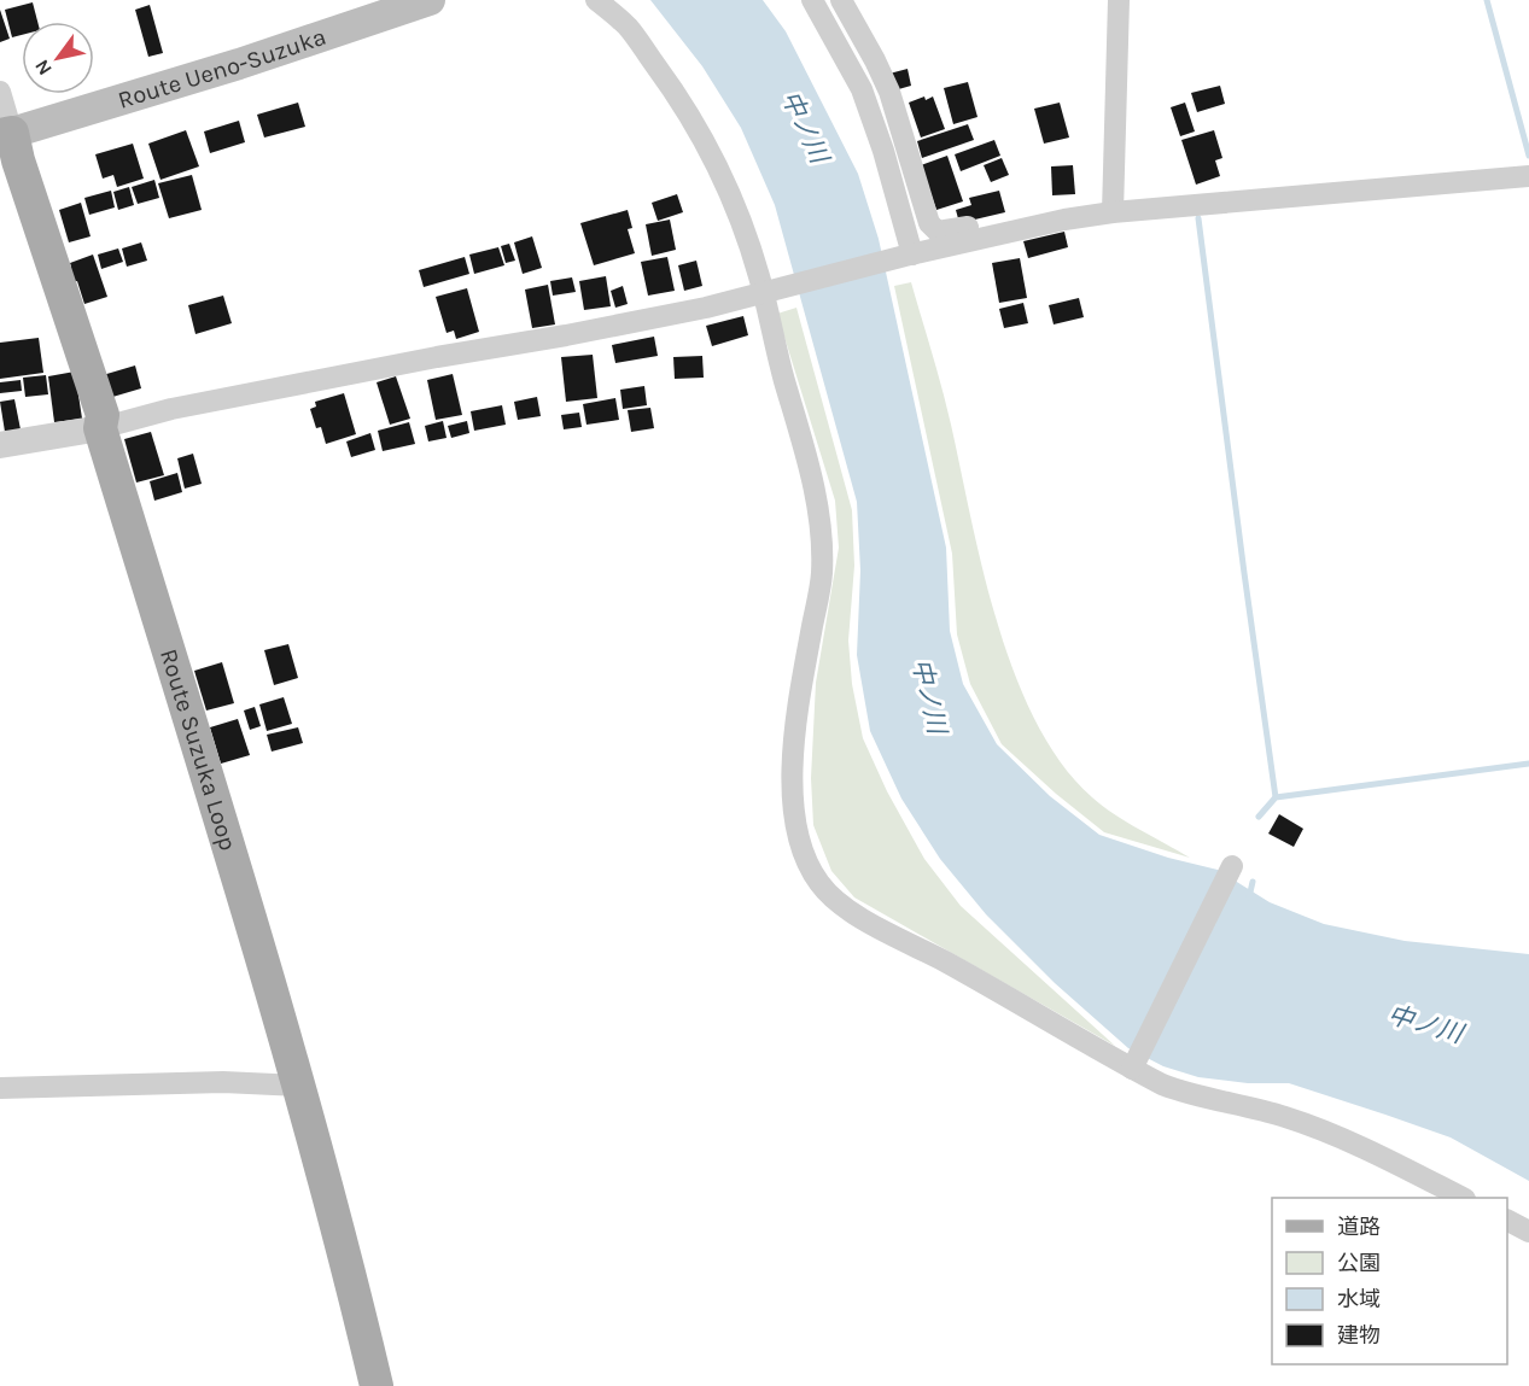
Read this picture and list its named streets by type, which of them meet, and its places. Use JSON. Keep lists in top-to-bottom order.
{
  "streets": {
    "main road": ["Route Ueno-Suzuka", "Route Suzuka Loop"]
  },
  "crossings": [
    ["Route Ueno-Suzuka", "Route Suzuka Loop"]
  ],
  "water": ["中ノ川"],
  "legend": [
    "道路",
    "公園",
    "水域",
    "建物"
  ],
  "north": "bottom left"
}
